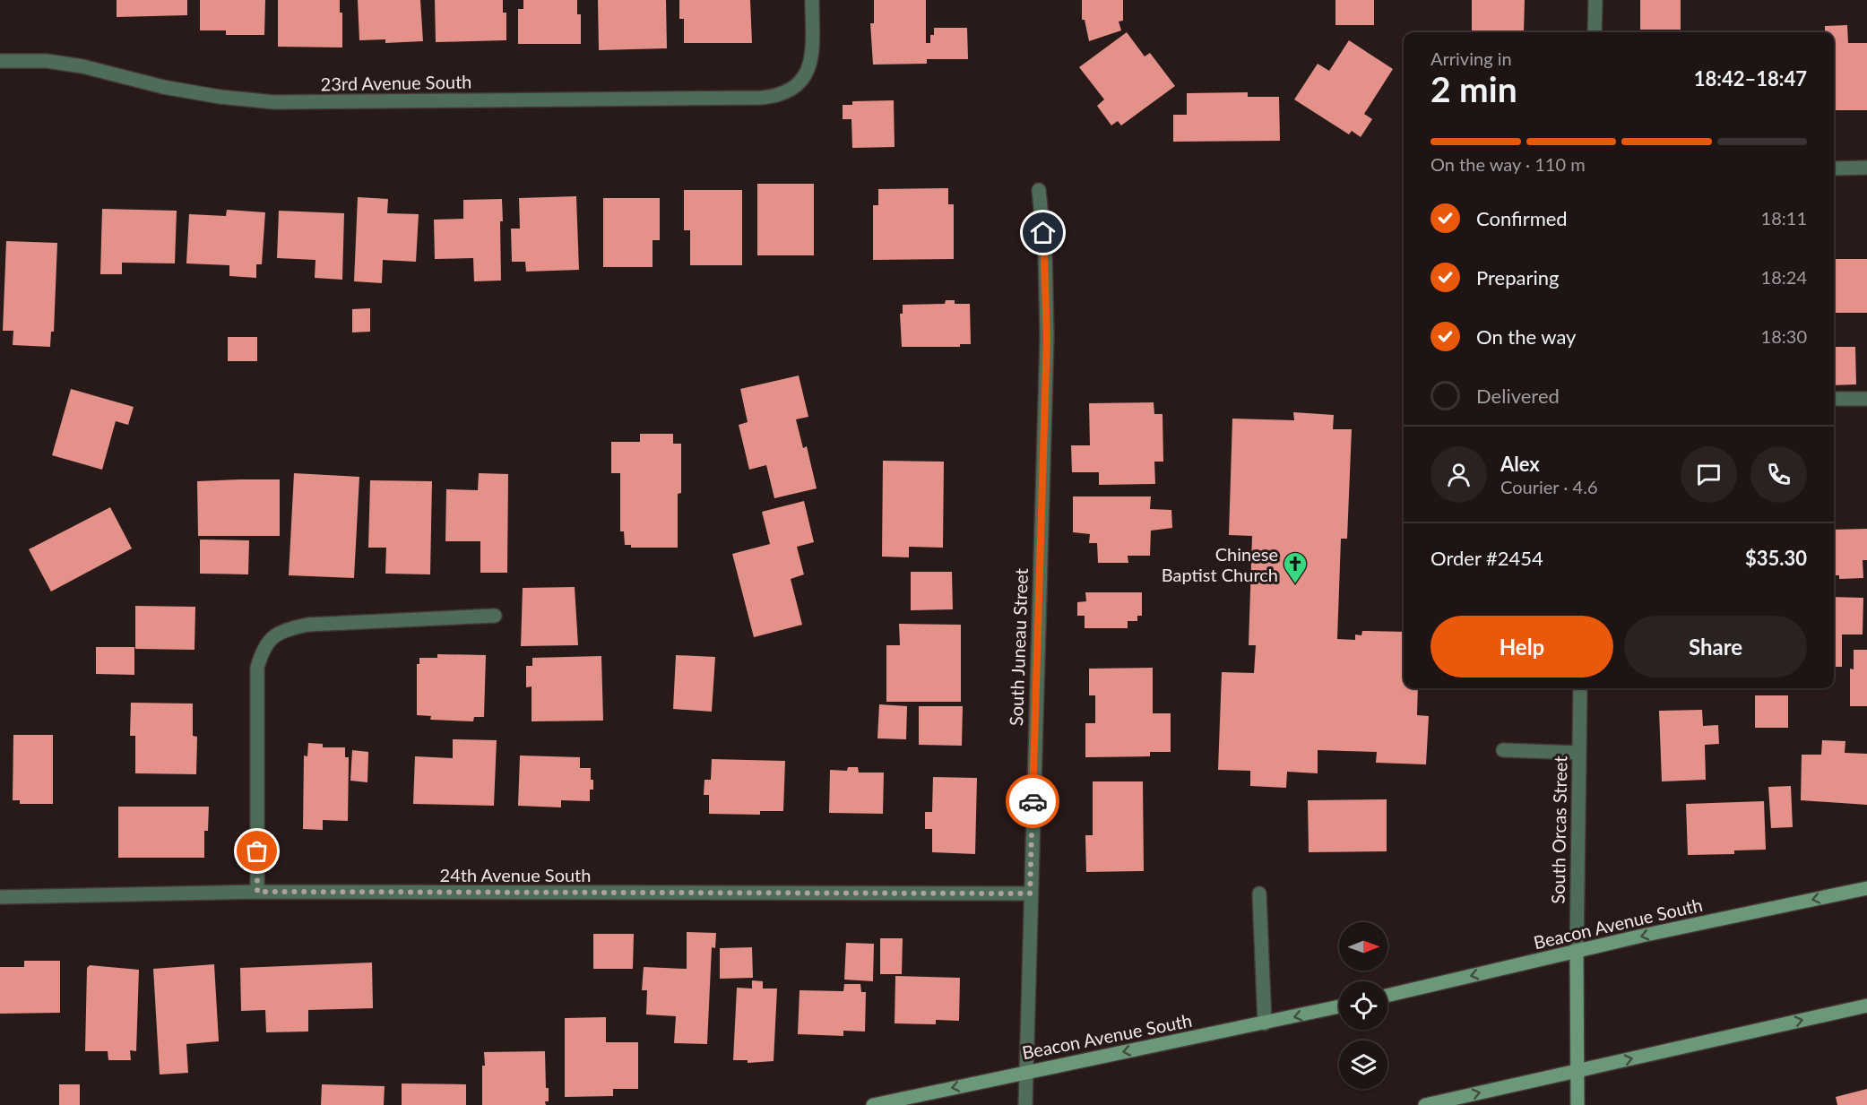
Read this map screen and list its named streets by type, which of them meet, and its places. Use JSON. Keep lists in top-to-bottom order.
{
  "streets": {
    "main road": ["South Orcas Street", "Beacon Avenue South"],
    "street": ["23rd Avenue South", "South Juneau Street", "24th Avenue South"]
  },
  "crossings": [
    ["South Juneau Street", "24th Avenue South"],
    ["South Juneau Street", "Beacon Avenue South"],
    ["South Orcas Street", "Beacon Avenue South"]
  ],
  "places": {
    "church": ["Chinese Baptist Church"]
  },
  "north": "right",
  "page": {
    "heading": ["2 min", "Arriving in", "18:42–18:47"],
    "panel": [
      "Alex",
      "Courier · 4.6",
      "Order #2454",
      "$35.30"
    ],
    "bar": "On the way · 110 m",
    "list": [
      ["Confirmed", "18:11"],
      ["Preparing", "18:24"],
      ["On the way", "18:30"],
      "Delivered"
    ],
    "buttons": ["Help", "Share"]
  }
}
